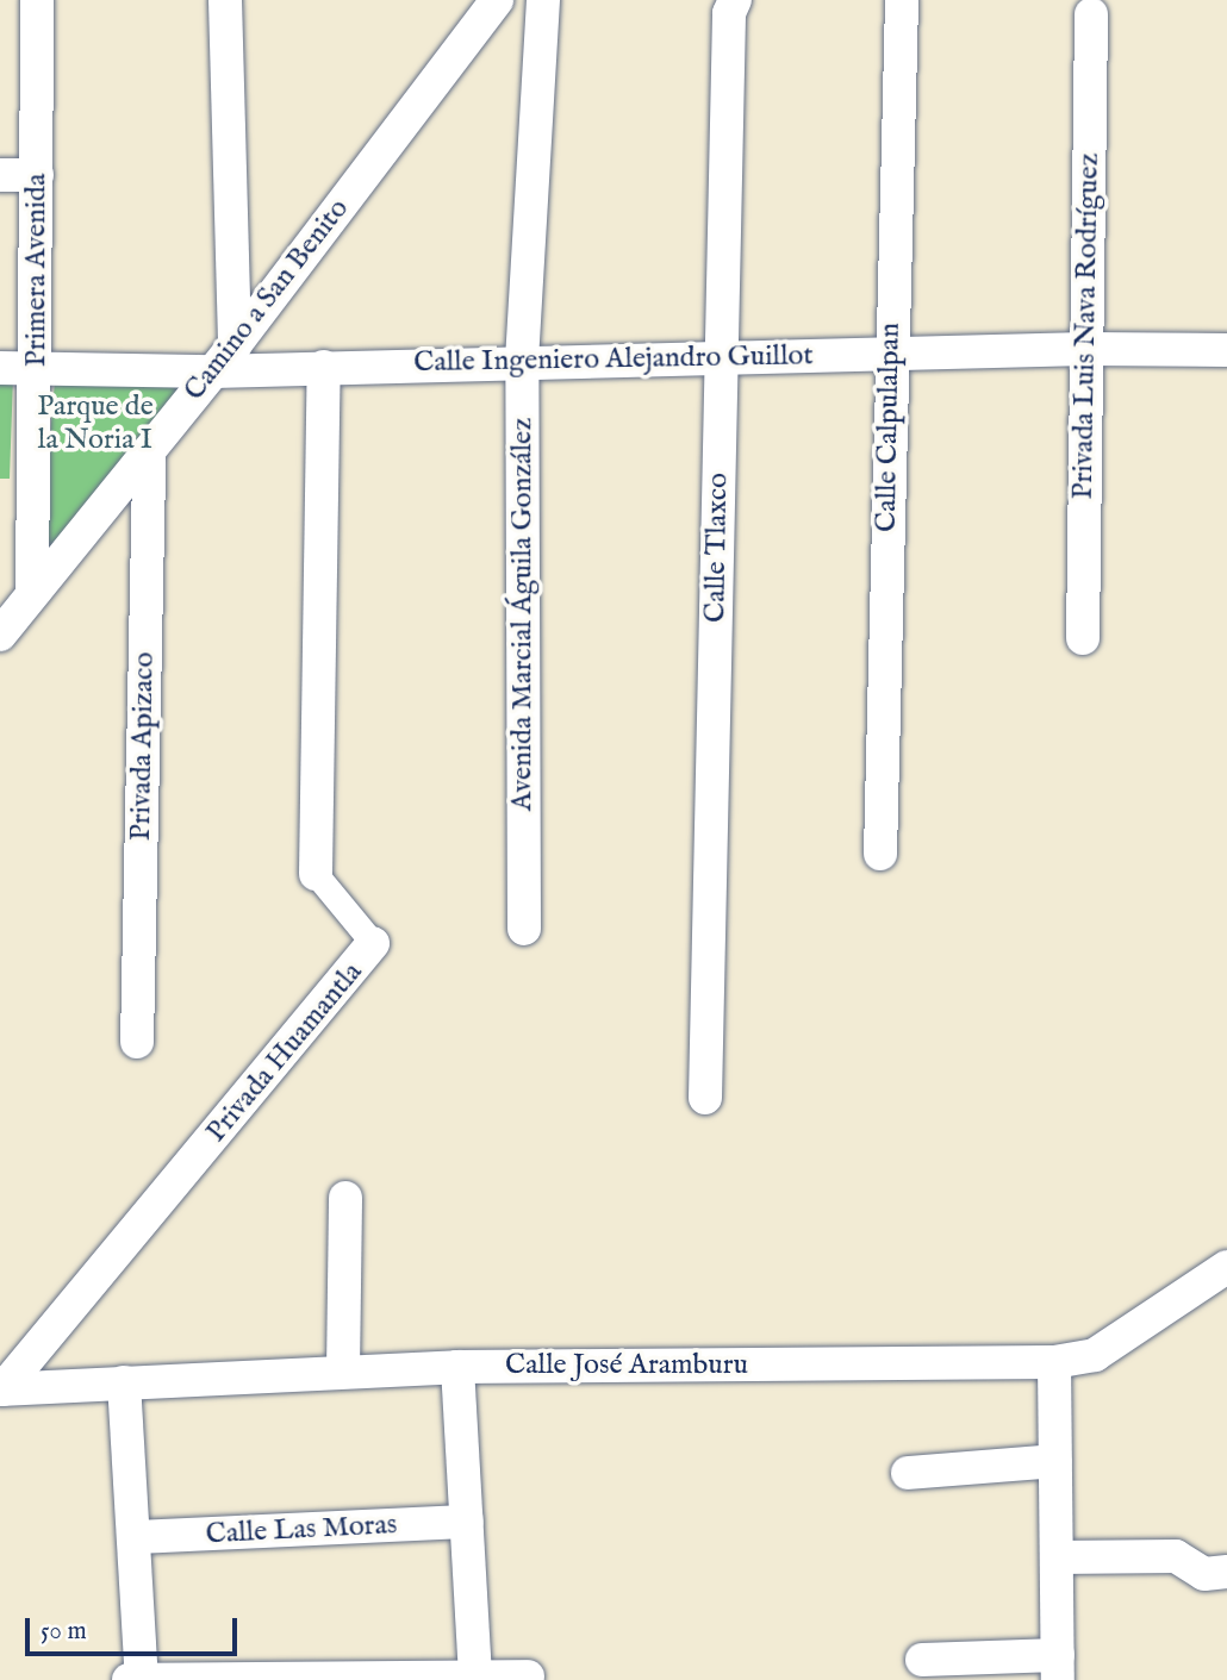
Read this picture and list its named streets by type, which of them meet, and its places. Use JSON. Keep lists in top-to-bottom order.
{
  "streets": {
    "street": [
      "Primera Avenida",
      "Camino a San Benito",
      "Privada Luis Nava Rodríguez",
      "Calle Ingeniero Alejandro Guillot",
      "Calle Calpulalpan",
      "Calle Tlaxco",
      "Avenida Marcial Águila González",
      "Privada Apizaco",
      "Privada Huamantla",
      "Calle José Aramburu",
      "Calle Las Moras"
    ]
  },
  "crossings": [
    ["Primera Avenida", "Camino a San Benito"],
    ["Primera Avenida", "Calle Ingeniero Alejandro Guillot"],
    ["Camino a San Benito", "Calle Ingeniero Alejandro Guillot"],
    ["Camino a San Benito", "Privada Apizaco"],
    ["Privada Luis Nava Rodríguez", "Calle Ingeniero Alejandro Guillot"],
    ["Calle Ingeniero Alejandro Guillot", "Calle Calpulalpan"],
    ["Calle Ingeniero Alejandro Guillot", "Calle Tlaxco"],
    ["Calle Ingeniero Alejandro Guillot", "Avenida Marcial Águila González"],
    ["Calle Ingeniero Alejandro Guillot", "Privada Huamantla"],
    ["Privada Huamantla", "Calle José Aramburu"]
  ],
  "parks": ["Parque de la Noria I"],
  "scale_bar": "50 m"
}
